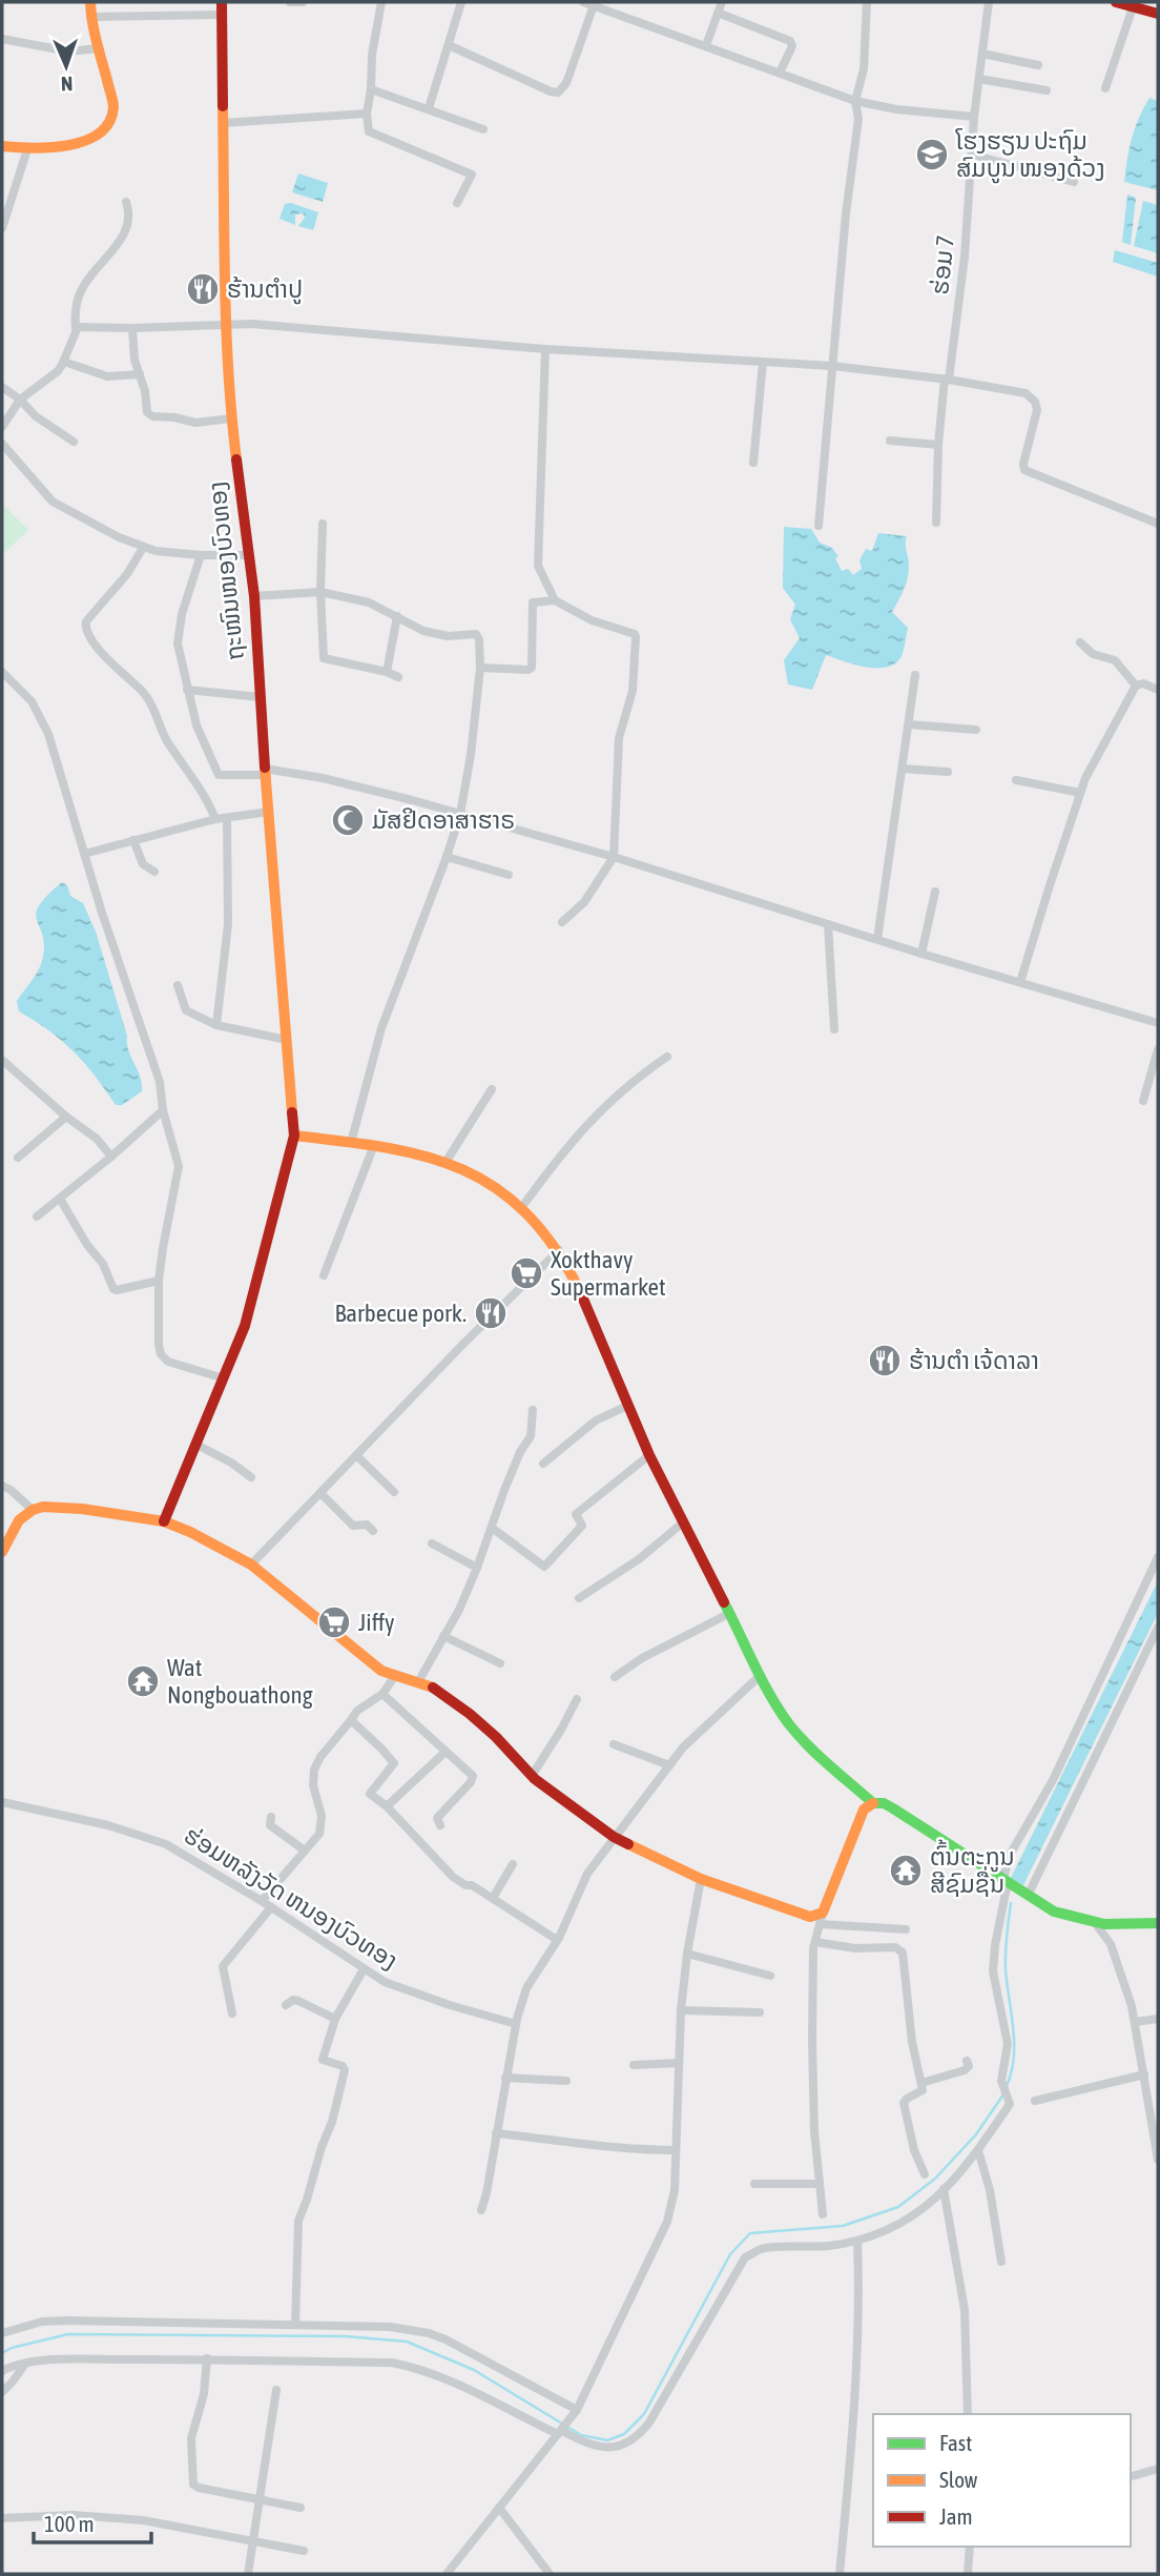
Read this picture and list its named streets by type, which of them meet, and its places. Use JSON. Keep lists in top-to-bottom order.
{
  "streets": {
    "street": ["ຮ່ອມ 7", "ຖະໜົນໜອງບົວທອງ", "ຮ່ອມຫລັງວັດ ຫນອງບົວທອງ"]
  },
  "places": {
    "school or university": ["ໂຮງຮຽນ ປະຖົມ ສົມບູນ ໜອງດ້ວງ"],
    "restaurant": ["ຮ້ານຕຳປູ", "Barbecue pork.", "ຮ້ານຕຳ ເຈ້ດາລາ"],
    "mosque": ["ມັສຢິດອາສາຮາຣ"],
    "supermarket": ["Xokthavy Supermarket", "Jiffy"],
    "temple": ["Wat Nongbouathong", "ຕົ້ນຕະກູນ ສີຊົມຊື່ນ"]
  },
  "legend": ["Fast", "Slow", "Jam"],
  "scale_bar": "100 m",
  "north": "bottom"
}
